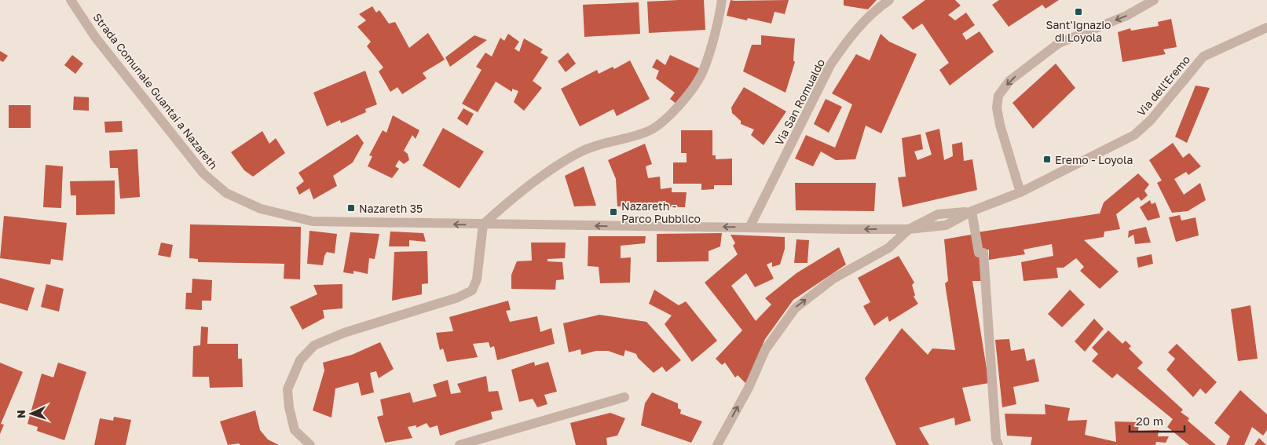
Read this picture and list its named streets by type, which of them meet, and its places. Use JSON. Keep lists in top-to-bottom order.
{
  "streets": {
    "street": ["Via dell'Eremo", "Strada Comunale Guantai a Nazareth", "Via San Romualdo"]
  },
  "crossings": [
    ["Via dell'Eremo", "Strada Comunale Guantai a Nazareth"],
    ["Strada Comunale Guantai a Nazareth", "Via San Romualdo"]
  ],
  "one_way": ["Strada Comunale Guantai a Nazareth"],
  "places": {
    "transit": [
      "Sant'Ignazio di Loyola",
      "Eremo - Loyola",
      "Nazareth 35",
      "Nazareth - Parco Pubblico"
    ]
  },
  "scale_bar": "20 m",
  "north": "left"
}
